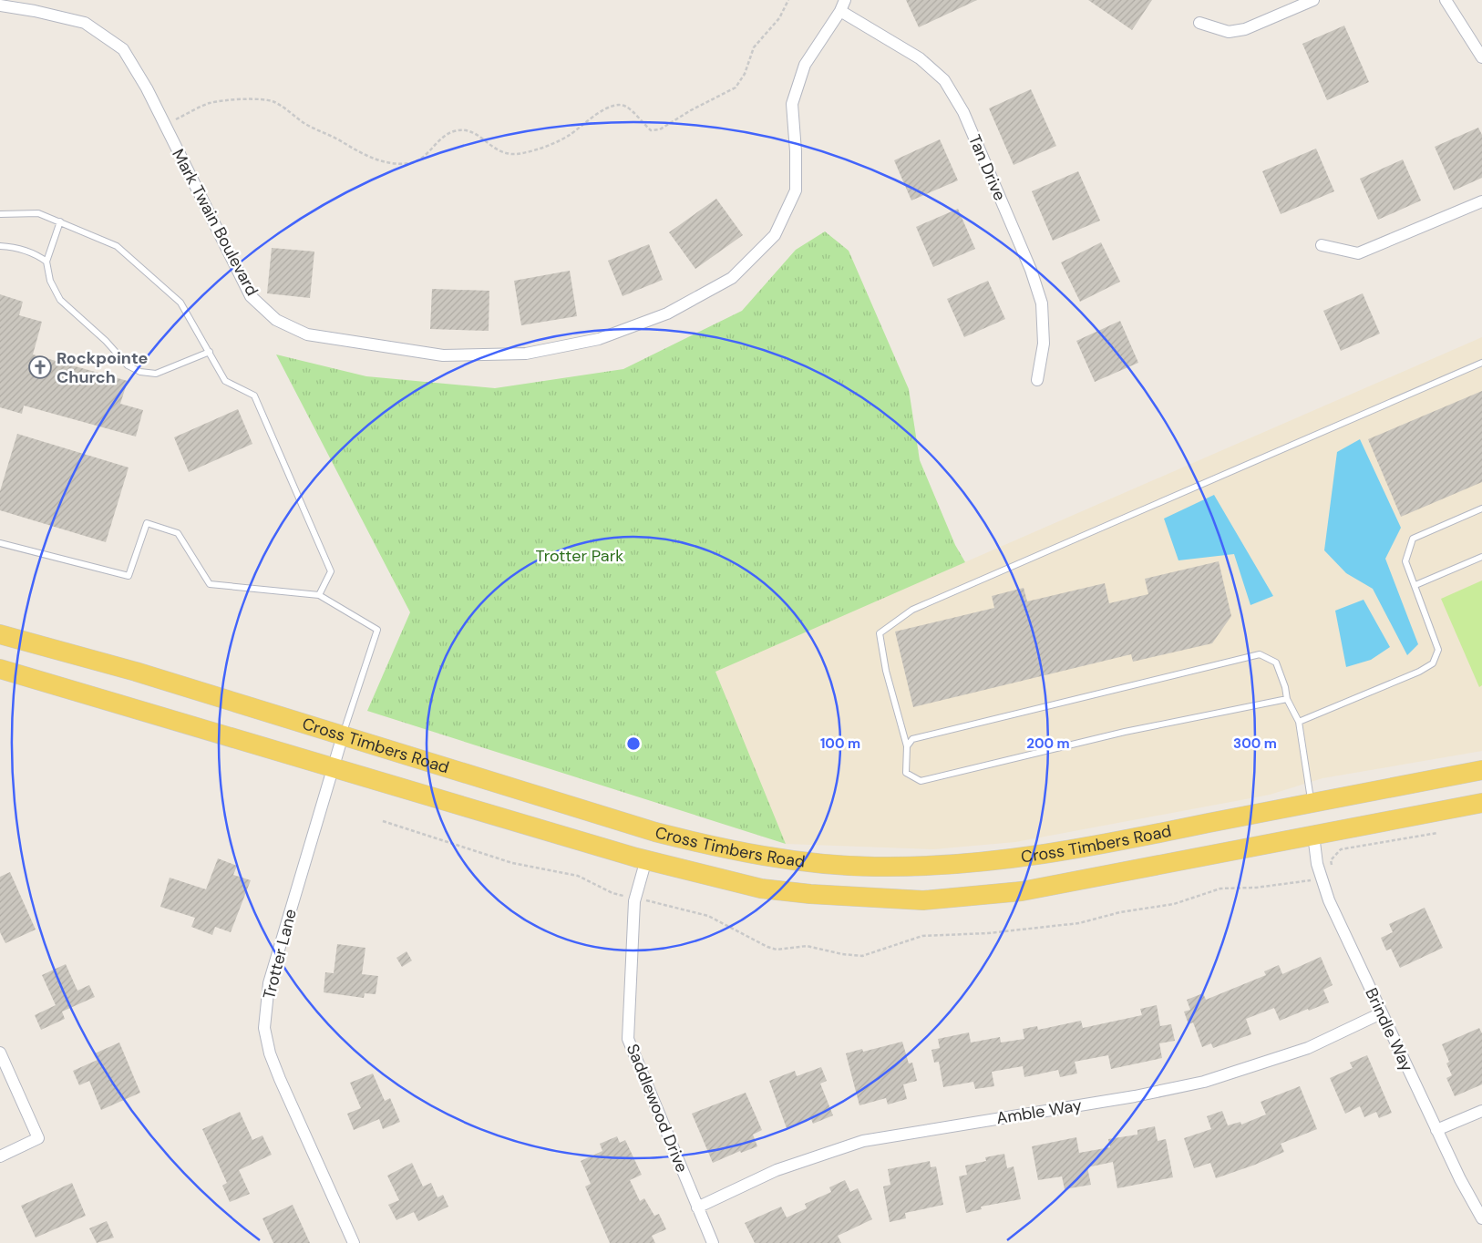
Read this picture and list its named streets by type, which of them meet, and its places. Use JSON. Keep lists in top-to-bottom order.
{
  "streets": {
    "main road": ["Cross Timbers Road"],
    "street": [
      "Tan Drive",
      "Mark Twain Boulevard",
      "Trotter Lane",
      "Brindle Way",
      "Saddlewood Drive",
      "Amble Way"
    ]
  },
  "crossings": [
    ["Tan Drive", "Mark Twain Boulevard"],
    ["Cross Timbers Road", "Trotter Lane"],
    ["Cross Timbers Road", "Brindle Way"],
    ["Cross Timbers Road", "Saddlewood Drive"],
    ["Brindle Way", "Amble Way"],
    ["Saddlewood Drive", "Amble Way"]
  ],
  "parks": ["Trotter Park"],
  "places": {
    "church": ["Rockpointe Church"]
  },
  "rings": ["100 m", "200 m", "300 m"]
}
